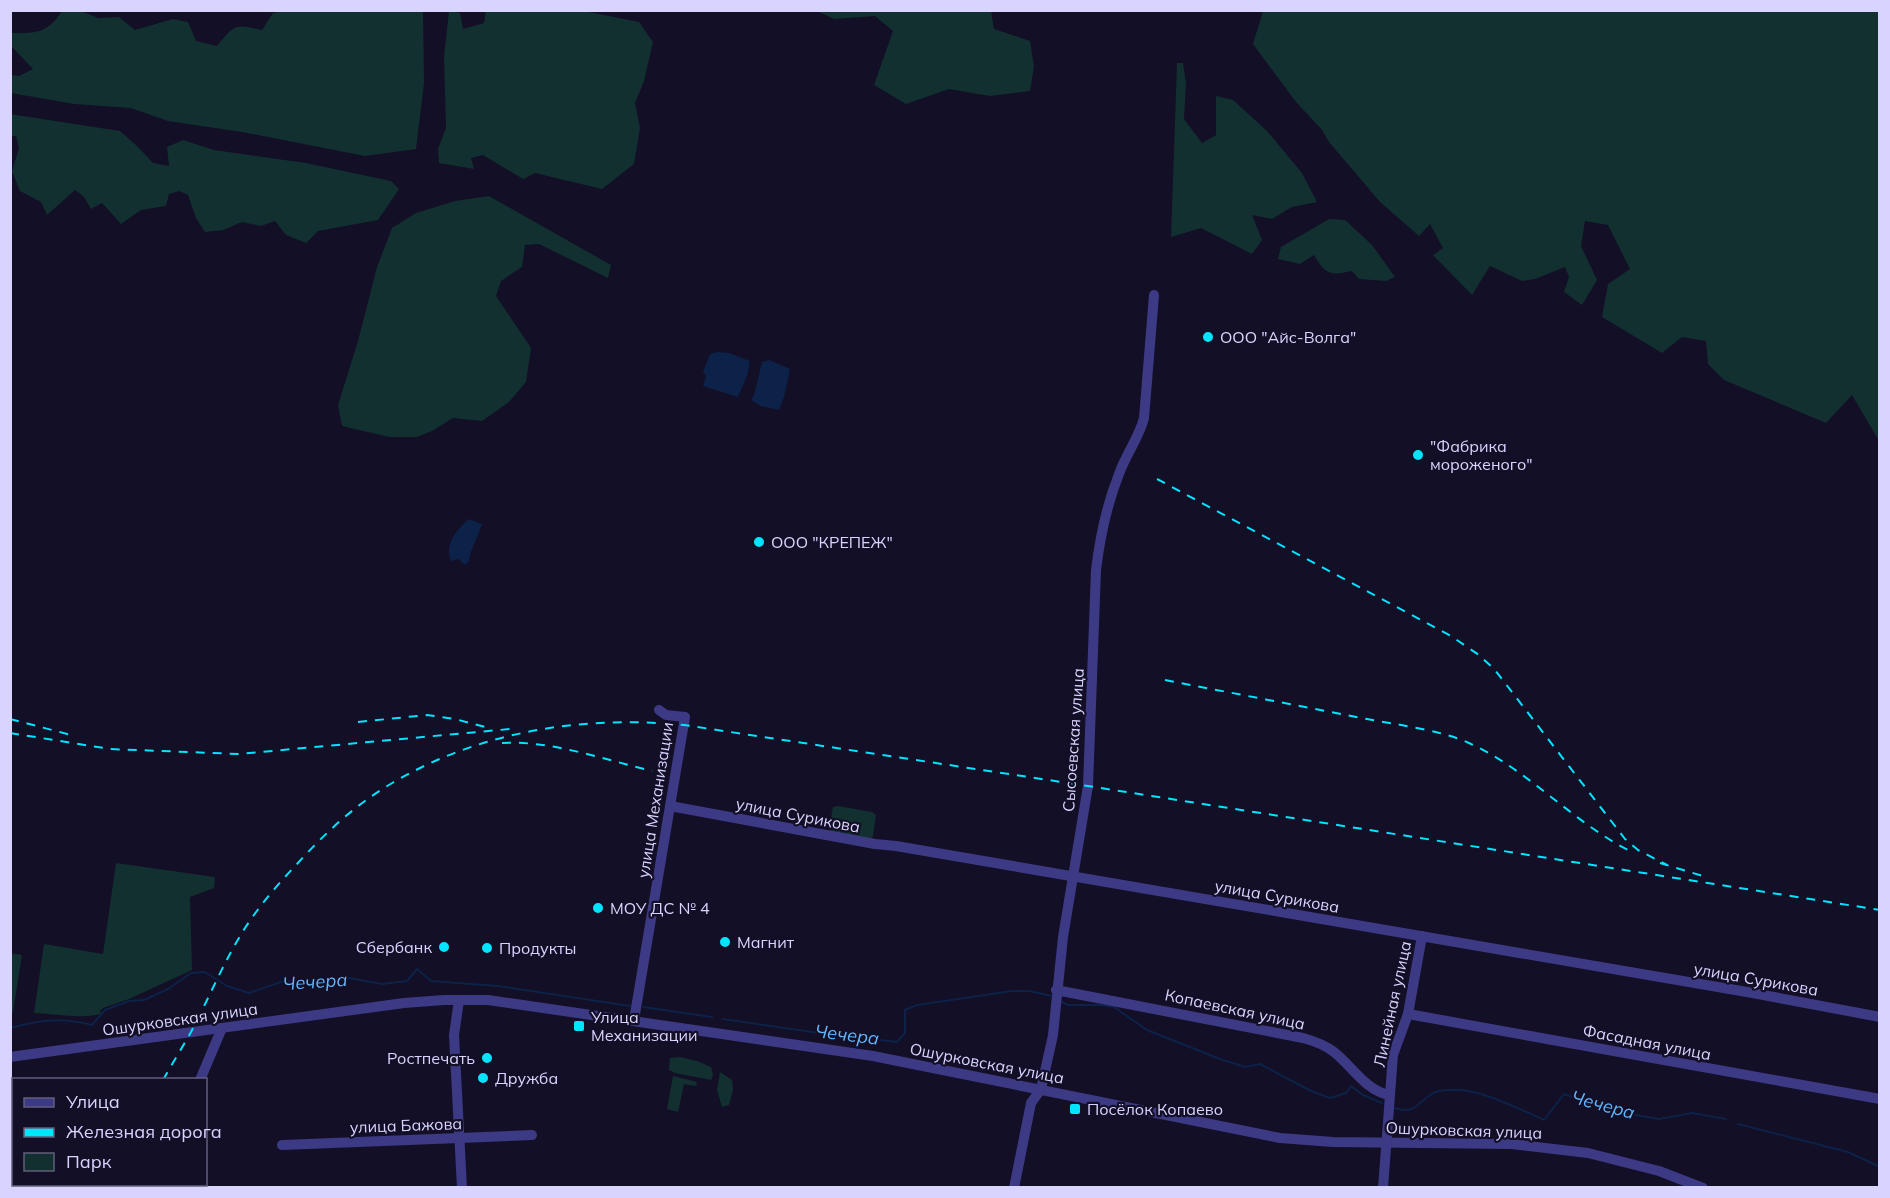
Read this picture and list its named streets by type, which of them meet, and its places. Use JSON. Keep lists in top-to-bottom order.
{
  "streets": {
    "street": [
      "Сысоевская улица",
      "улица Механизации",
      "улица Сурикова",
      "Линейная улица",
      "Копаевская улица",
      "Ошурковская улица",
      "Фасадная улица",
      "улица Бажова"
    ]
  },
  "crossings": [
    ["Сысоевская улица", "улица Сурикова"],
    ["Сысоевская улица", "Копаевская улица"],
    ["Сысоевская улица", "Ошурковская улица"],
    ["улица Механизации", "улица Сурикова"],
    ["улица Механизации", "Ошурковская улица"],
    ["улица Сурикова", "Линейная улица"],
    ["Линейная улица", "Копаевская улица"],
    ["Линейная улица", "Ошурковская улица"],
    ["Линейная улица", "Фасадная улица"]
  ],
  "water": ["Чечера"],
  "places": {
    "other": [
      "ООО \"Айс-Волга\"",
      "\"Фабрика мороженого\"",
      "ООО \"КРЕПЕЖ\"",
      "МОУ ДС № 4",
      "Магнит",
      "Сбербанк",
      "Продукты",
      "Ростпечать",
      "Дружба"
    ],
    "transit": ["Улица Механизации", "Посёлок Копаево"]
  },
  "legend": ["Улица", "Железная дорога", "Парк"]
}
